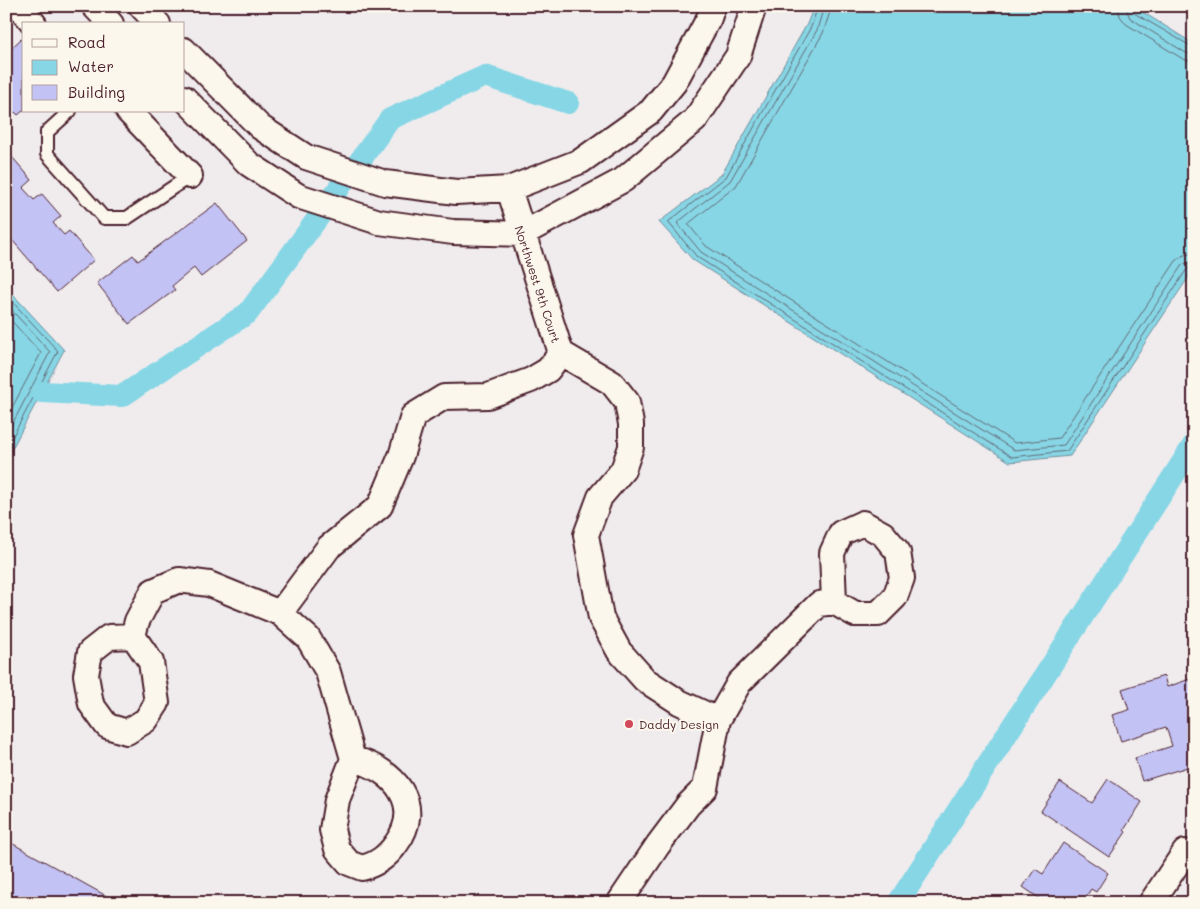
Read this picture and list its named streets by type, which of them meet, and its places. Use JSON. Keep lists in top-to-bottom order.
{
  "streets": {
    "street": ["Northwest 9th Court"]
  },
  "places": ["Daddy Design"],
  "legend": ["Road", "Water", "Building"]
}
